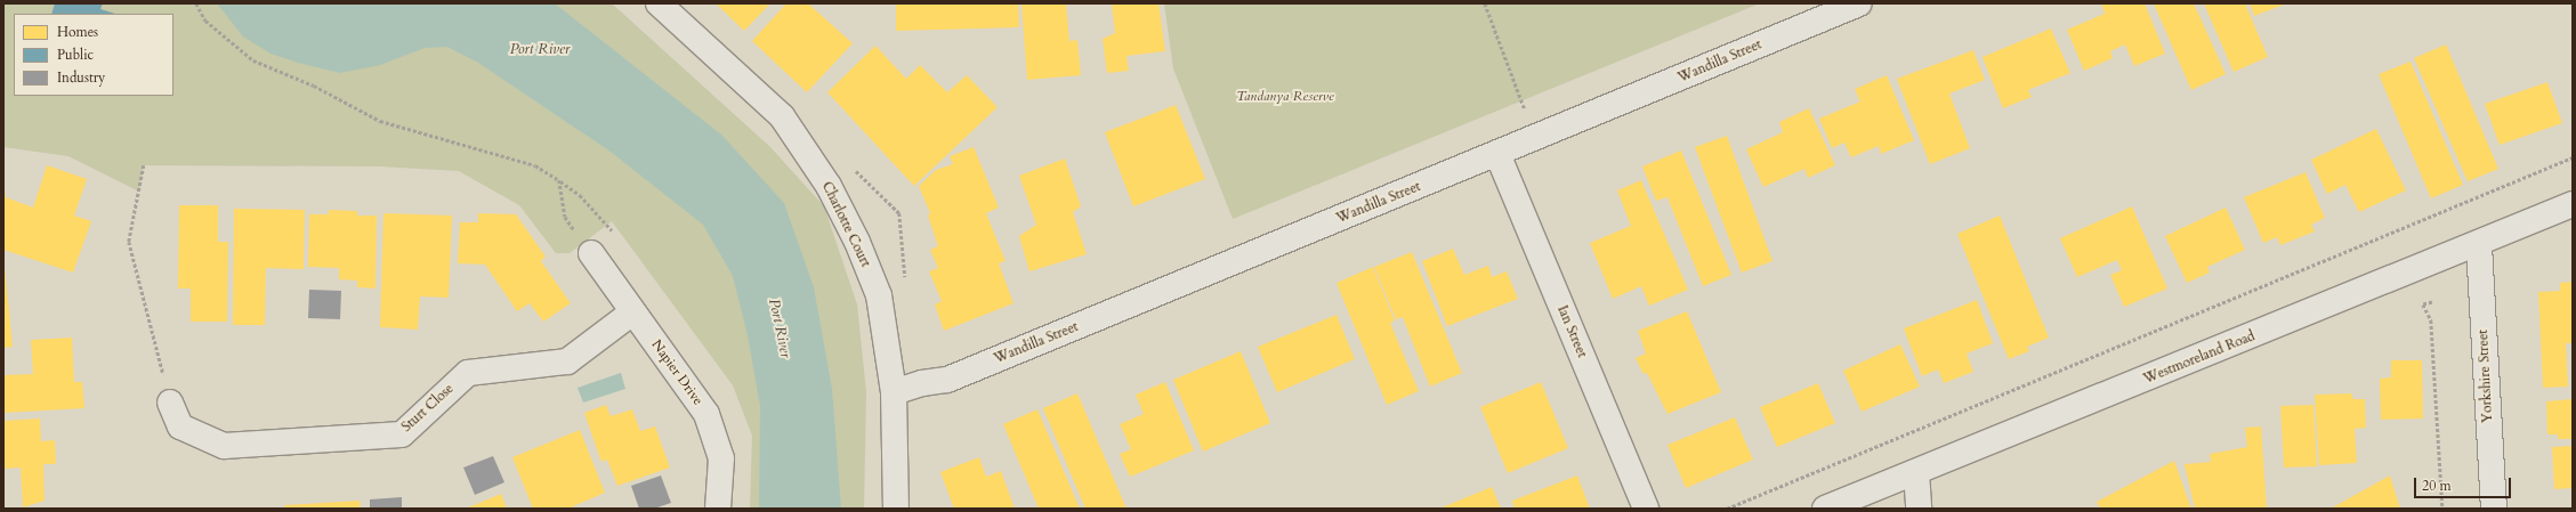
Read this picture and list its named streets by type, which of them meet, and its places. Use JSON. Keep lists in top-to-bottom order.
{
  "streets": {
    "street": [
      "Wandilla Street",
      "Charlotte Court",
      "Ian Street",
      "Westmoreland Road",
      "Napier Drive",
      "Yorkshire Street",
      "Sturt Close"
    ]
  },
  "crossings": [
    ["Wandilla Street", "Charlotte Court"],
    ["Wandilla Street", "Ian Street"],
    ["Westmoreland Road", "Yorkshire Street"],
    ["Napier Drive", "Sturt Close"]
  ],
  "water": ["Port River"],
  "parks": ["Tandanya Reserve"],
  "legend": ["Homes", "Public", "Industry"],
  "scale_bar": "20 m"
}
